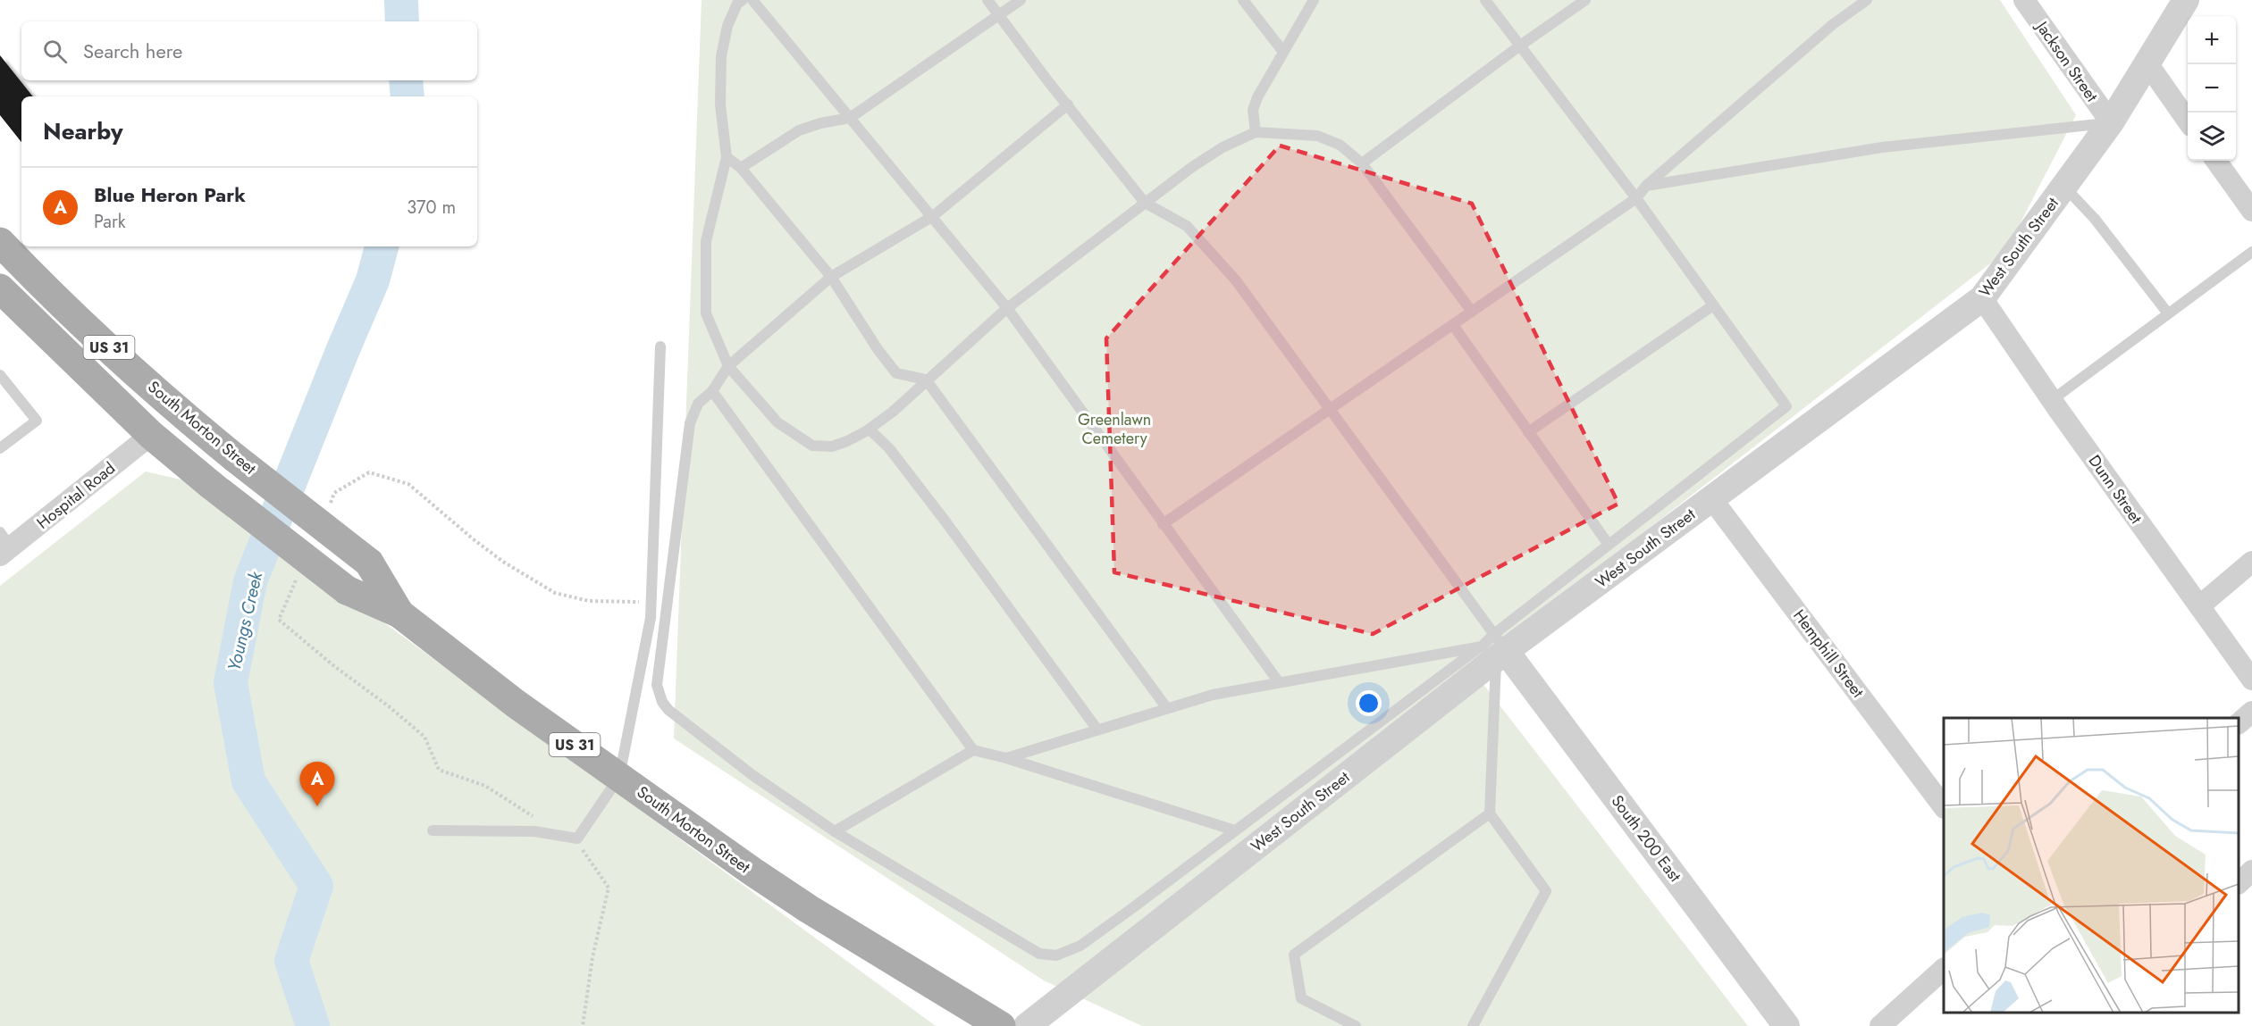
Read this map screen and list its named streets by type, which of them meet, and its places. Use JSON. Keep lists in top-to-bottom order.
{
  "streets": {
    "main road": ["US 31", "South Morton Street"],
    "street": [
      "Jackson Street",
      "West South Street",
      "Dunn Street",
      "Hospital Road",
      "Hemphill Street",
      "South 200 East"
    ]
  },
  "crossings": [
    ["Jackson Street", "West South Street"],
    ["West South Street", "Dunn Street"],
    ["West South Street", "Hemphill Street"],
    ["West South Street", "South 200 East"],
    ["South Morton Street", "Hospital Road"]
  ],
  "water": ["Youngs Creek"],
  "parks": ["Greenlawn Cemetery"],
  "page": {
    "map_buttons": ["+", "−"],
    "search": "Search here",
    "heading": "Nearby",
    "list": [
      {
        "mark": "A",
        "name": "Blue Heron Park",
        "note": "Park",
        "value": "370 m"
      }
    ],
    "pins": "A"
  }
}
